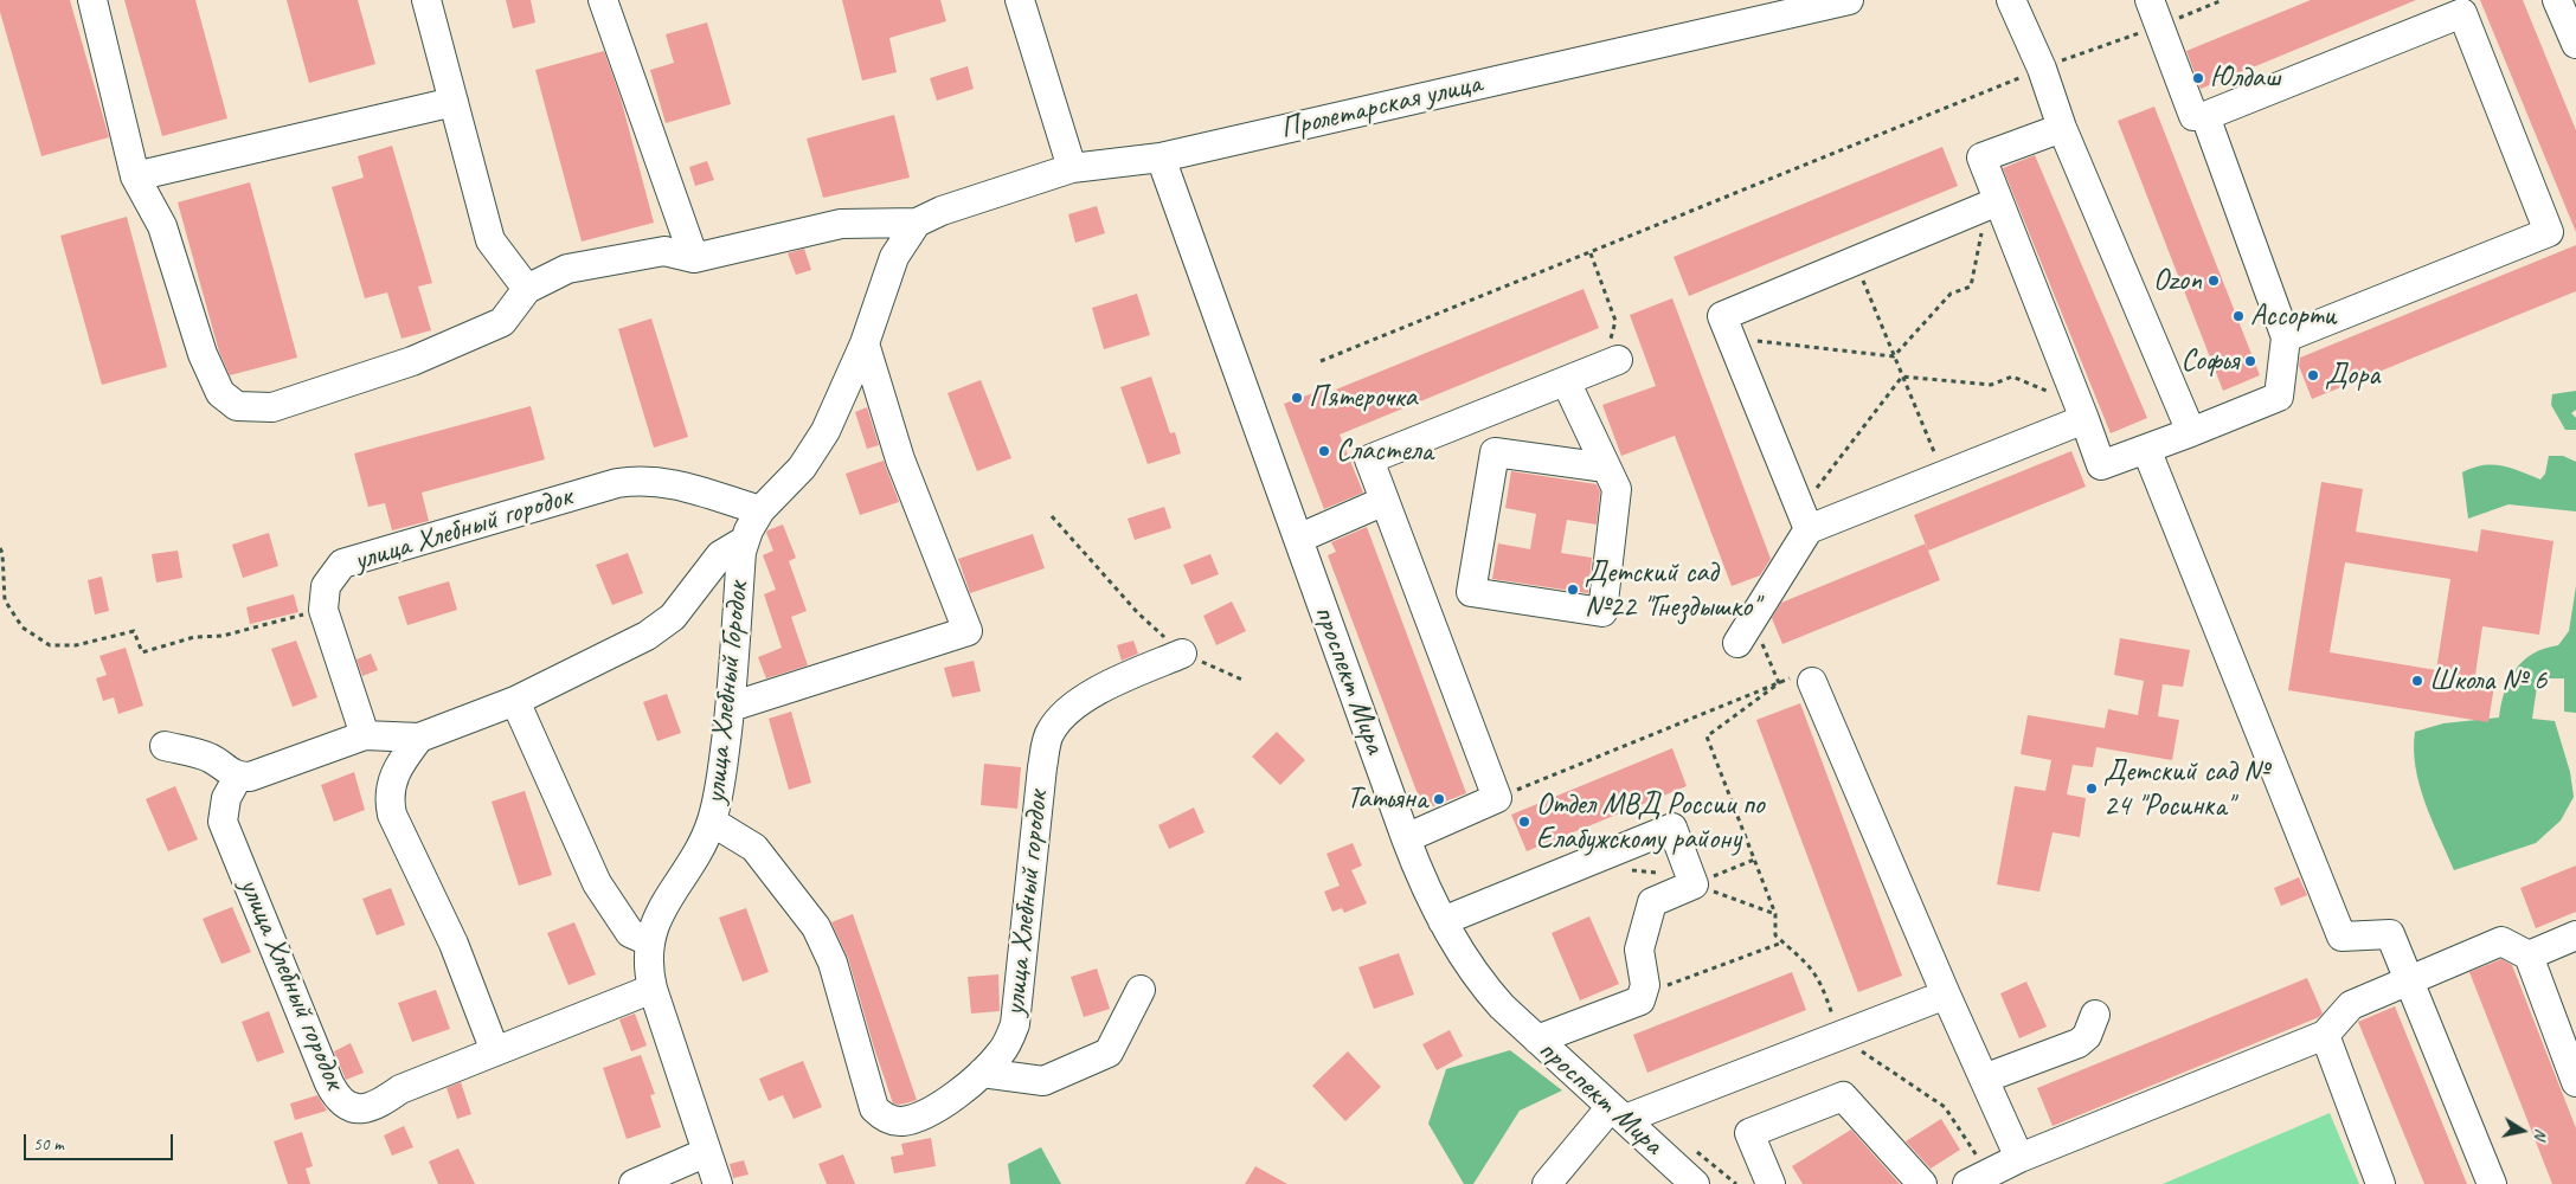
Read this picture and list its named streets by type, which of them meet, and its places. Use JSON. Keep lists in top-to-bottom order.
{
  "streets": {
    "street": [
      "Пролетарская улица",
      "улица Хлебный городок",
      "проспект Мира",
      "улица Хлебный Городок"
    ]
  },
  "crossings": [
    ["Пролетарская улица", "проспект Мира"],
    ["Пролетарская улица", "улица Хлебный Городок"],
    ["улица Хлебный городок", "улица Хлебный Городок"]
  ],
  "places": [
    "Юлдаш",
    "Ozon",
    "Ассорти",
    "Софья",
    "Дора",
    "Пятерочка",
    "Сластела",
    "Детский сад №22 \"Гнездышко\"",
    "Школа № 6",
    "Детский сад № 24 \"Росинка\"",
    "Татьяна",
    "Отдел МВД России по Елабужскому району"
  ],
  "scale_bar": "50 m",
  "north": "right"
}
